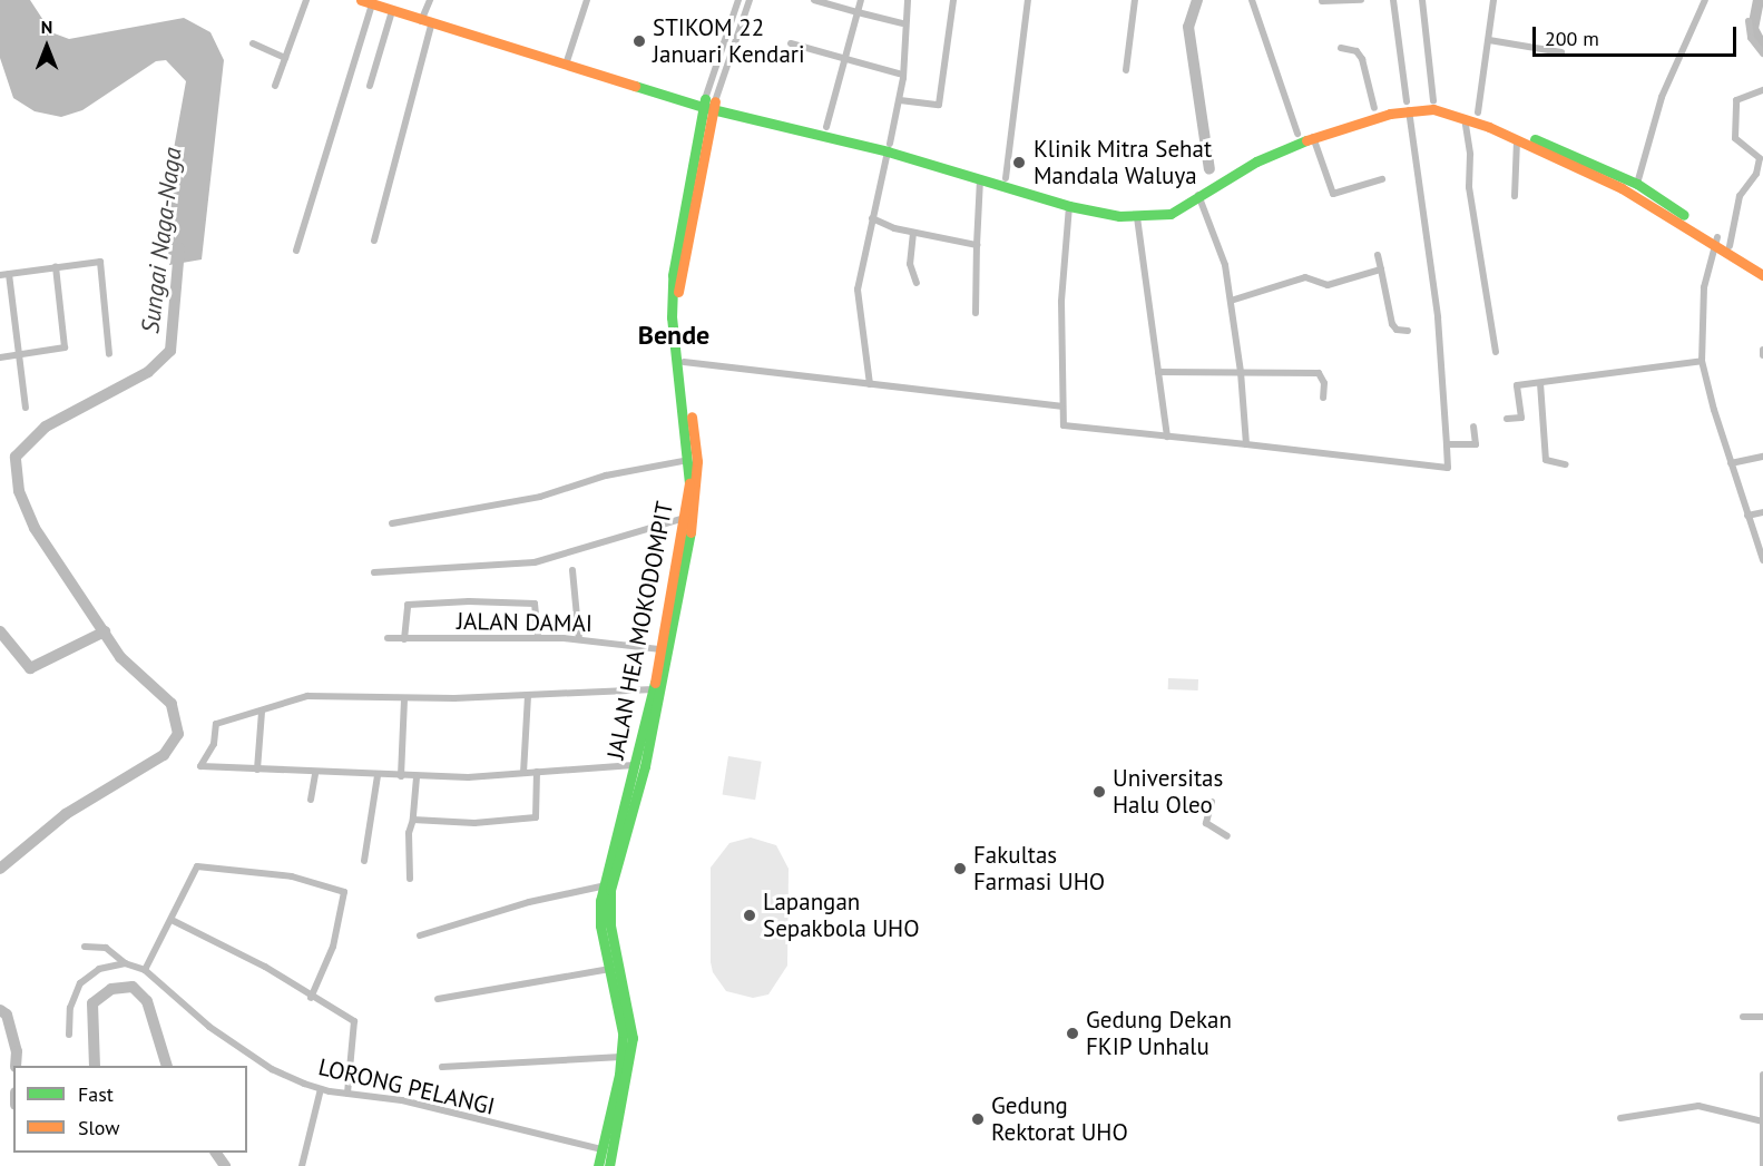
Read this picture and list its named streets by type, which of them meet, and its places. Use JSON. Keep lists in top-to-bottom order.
{
  "streets": {
    "main road": ["JALAN HEA MOKODOMPIT"],
    "street": ["JALAN DAMAI", "LORONG PELANGI"]
  },
  "crossings": [
    ["JALAN DAMAI", "JALAN HEA MOKODOMPIT"],
    ["JALAN HEA MOKODOMPIT", "LORONG PELANGI"]
  ],
  "districts": ["Bende"],
  "water": ["Sungai Naga-Naga"],
  "places": [
    "STIKOM 22 Januari Kendari",
    "Klinik Mitra Sehat Mandala Waluya",
    "Universitas Halu Oleo",
    "Fakultas Farmasi UHO",
    "Lapangan Sepakbola UHO",
    "Gedung Dekan FKIP Unhalu",
    "Gedung Rektorat UHO"
  ],
  "legend": ["Fast", "Slow"],
  "scale_bar": "200 m",
  "north": "top"
}
